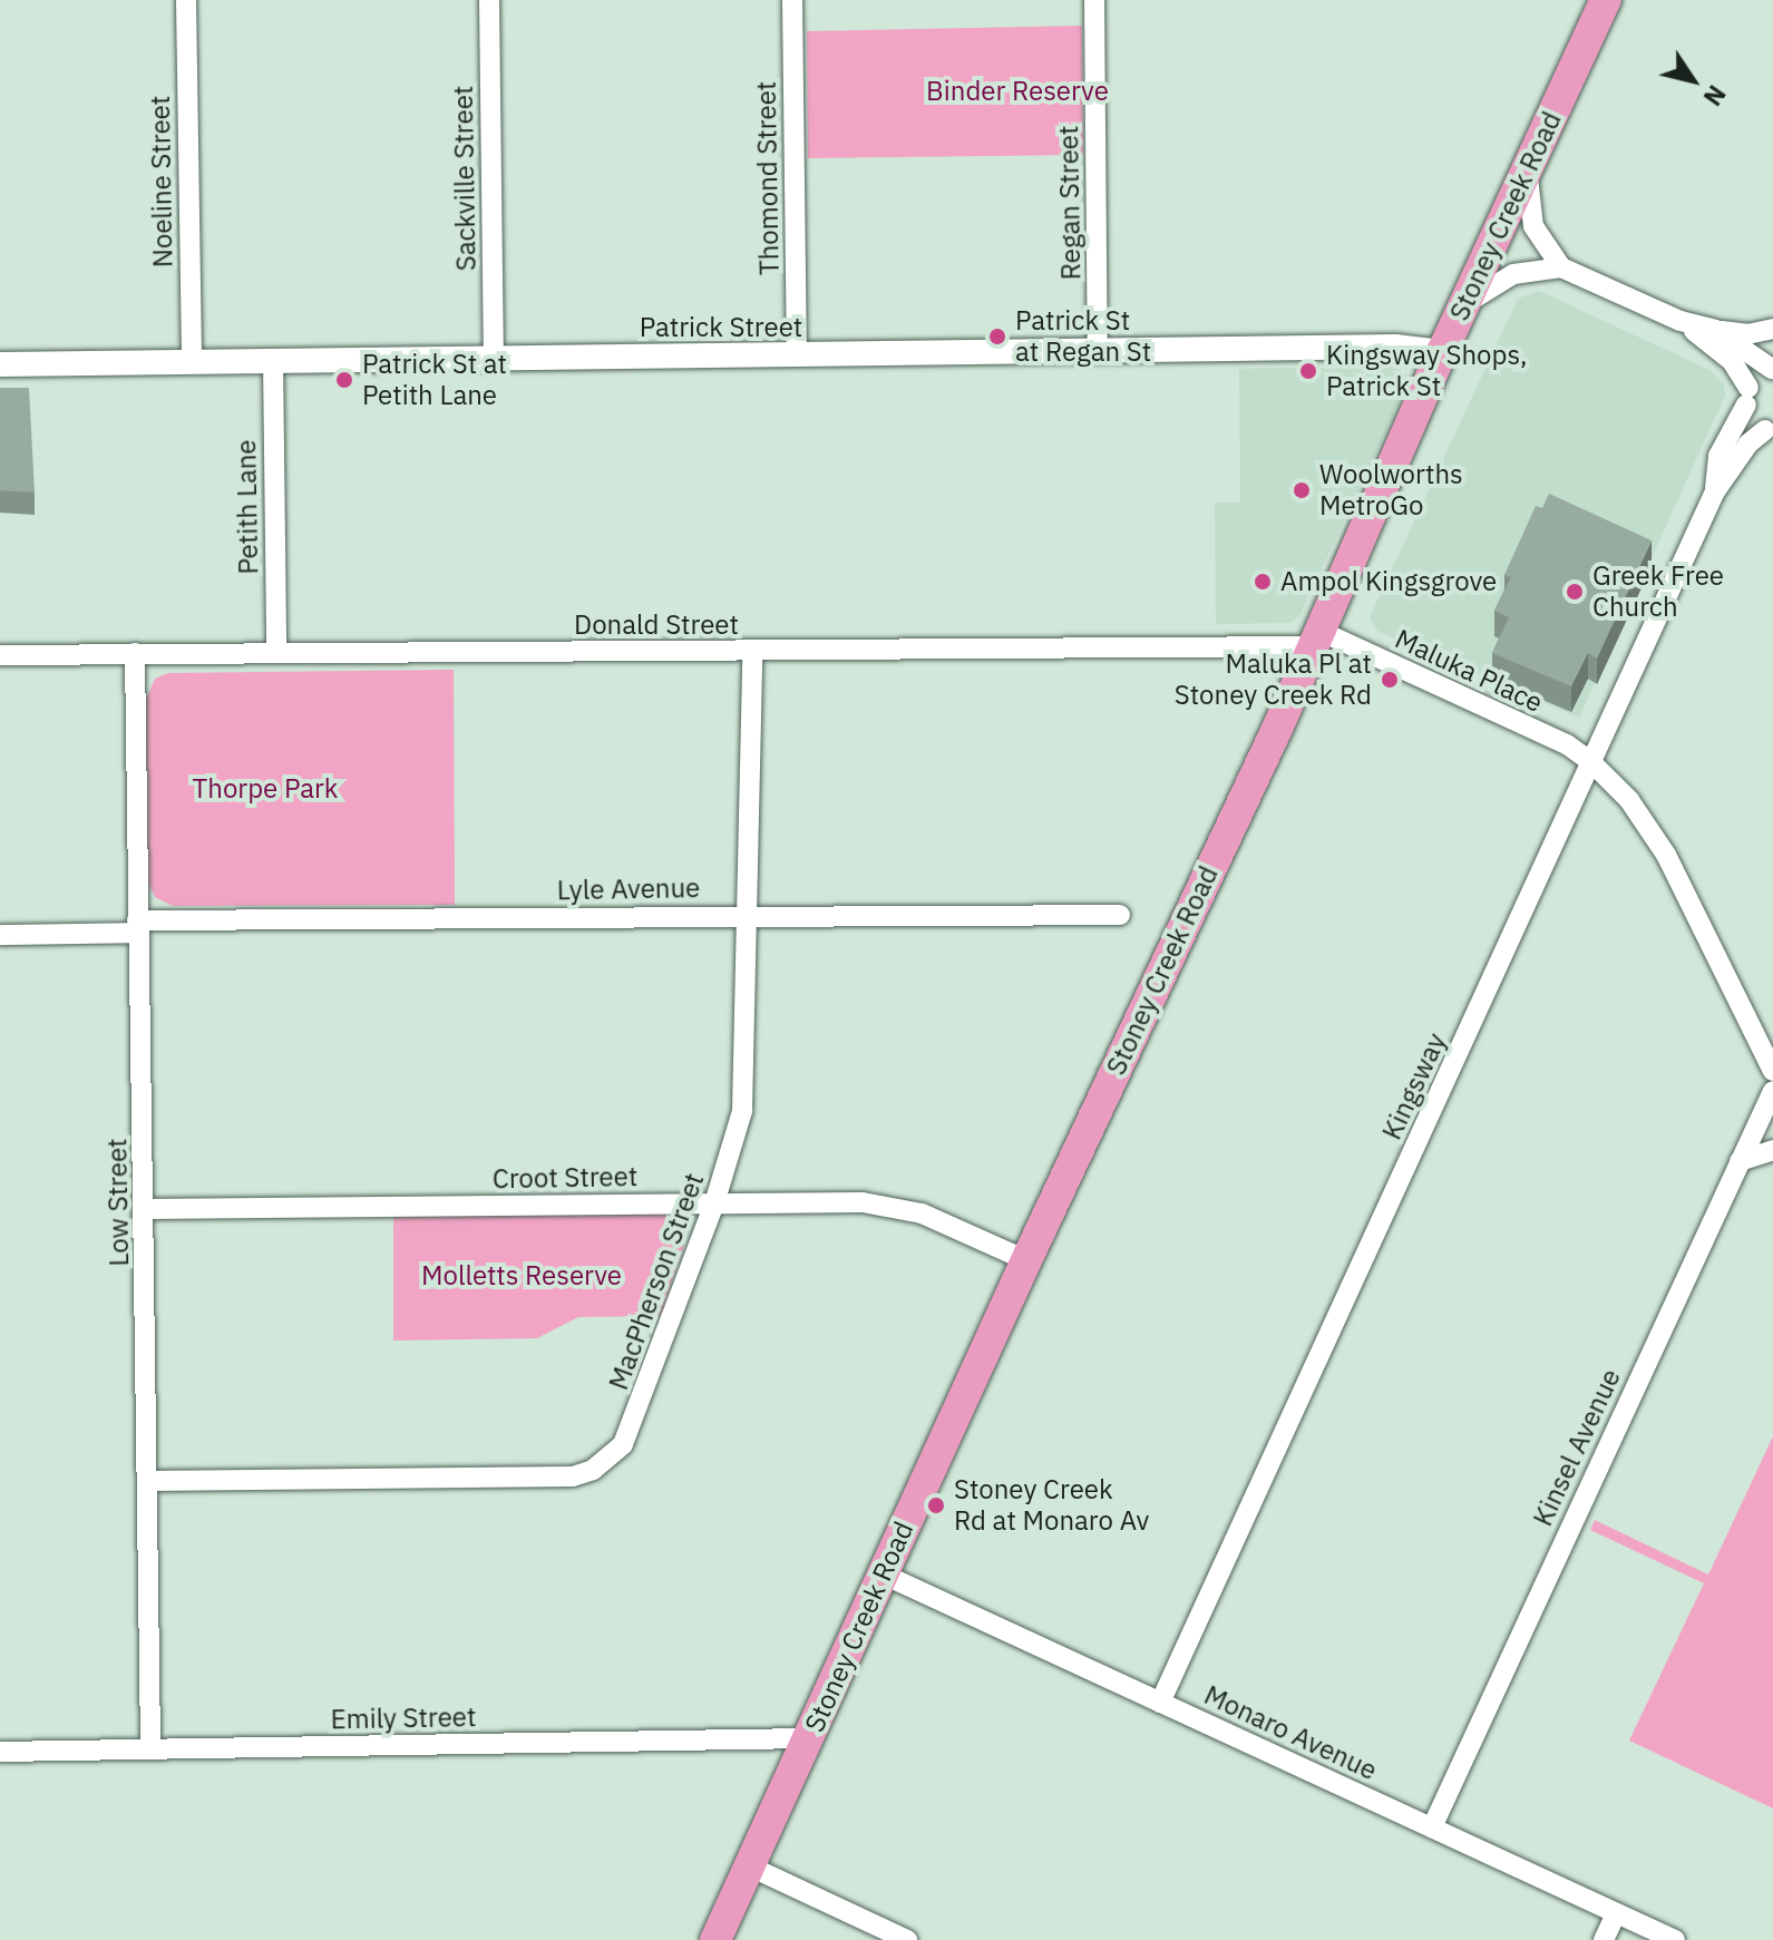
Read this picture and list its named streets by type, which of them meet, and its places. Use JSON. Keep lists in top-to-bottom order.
{
  "streets": {
    "main road": ["Stoney Creek Road"],
    "street": [
      "Sackville Street",
      "Thomond Street",
      "Noeline Street",
      "Regan Street",
      "Patrick Street",
      "Petith Lane",
      "Donald Street",
      "Maluka Place",
      "Lyle Avenue",
      "Kingsway",
      "Croot Street",
      "Low Street",
      "MacPherson Street",
      "Kinsel Avenue",
      "Emily Street",
      "Monaro Avenue"
    ]
  },
  "crossings": [
    ["Sackville Street", "Patrick Street"],
    ["Thomond Street", "Patrick Street"],
    ["Noeline Street", "Patrick Street"],
    ["Regan Street", "Patrick Street"],
    ["Stoney Creek Road", "Patrick Street"],
    ["Stoney Creek Road", "Donald Street"],
    ["Stoney Creek Road", "Maluka Place"],
    ["Stoney Creek Road", "Croot Street"],
    ["Stoney Creek Road", "Emily Street"],
    ["Stoney Creek Road", "Monaro Avenue"],
    ["Patrick Street", "Petith Lane"],
    ["Petith Lane", "Donald Street"],
    ["Donald Street", "Maluka Place"],
    ["Donald Street", "Low Street"],
    ["Donald Street", "MacPherson Street"],
    ["Maluka Place", "Kingsway"],
    ["Lyle Avenue", "Low Street"],
    ["Lyle Avenue", "MacPherson Street"],
    ["Kingsway", "Monaro Avenue"],
    ["Croot Street", "Low Street"],
    ["Croot Street", "MacPherson Street"],
    ["Low Street", "MacPherson Street"],
    ["Low Street", "Emily Street"],
    ["Kinsel Avenue", "Monaro Avenue"]
  ],
  "parks": ["Binder Reserve", "Thorpe Park", "Molletts Reserve"],
  "places": [
    "Patrick St at Regan St",
    "Kingsway Shops, Patrick St",
    "Patrick St at Petith Lane",
    "Woolworths MetroGo",
    "Ampol Kingsgrove",
    "Greek Free Church",
    "Maluka Pl at Stoney Creek Rd",
    "Stoney Creek Rd at Monaro Av"
  ],
  "north": "bottom right"
}
